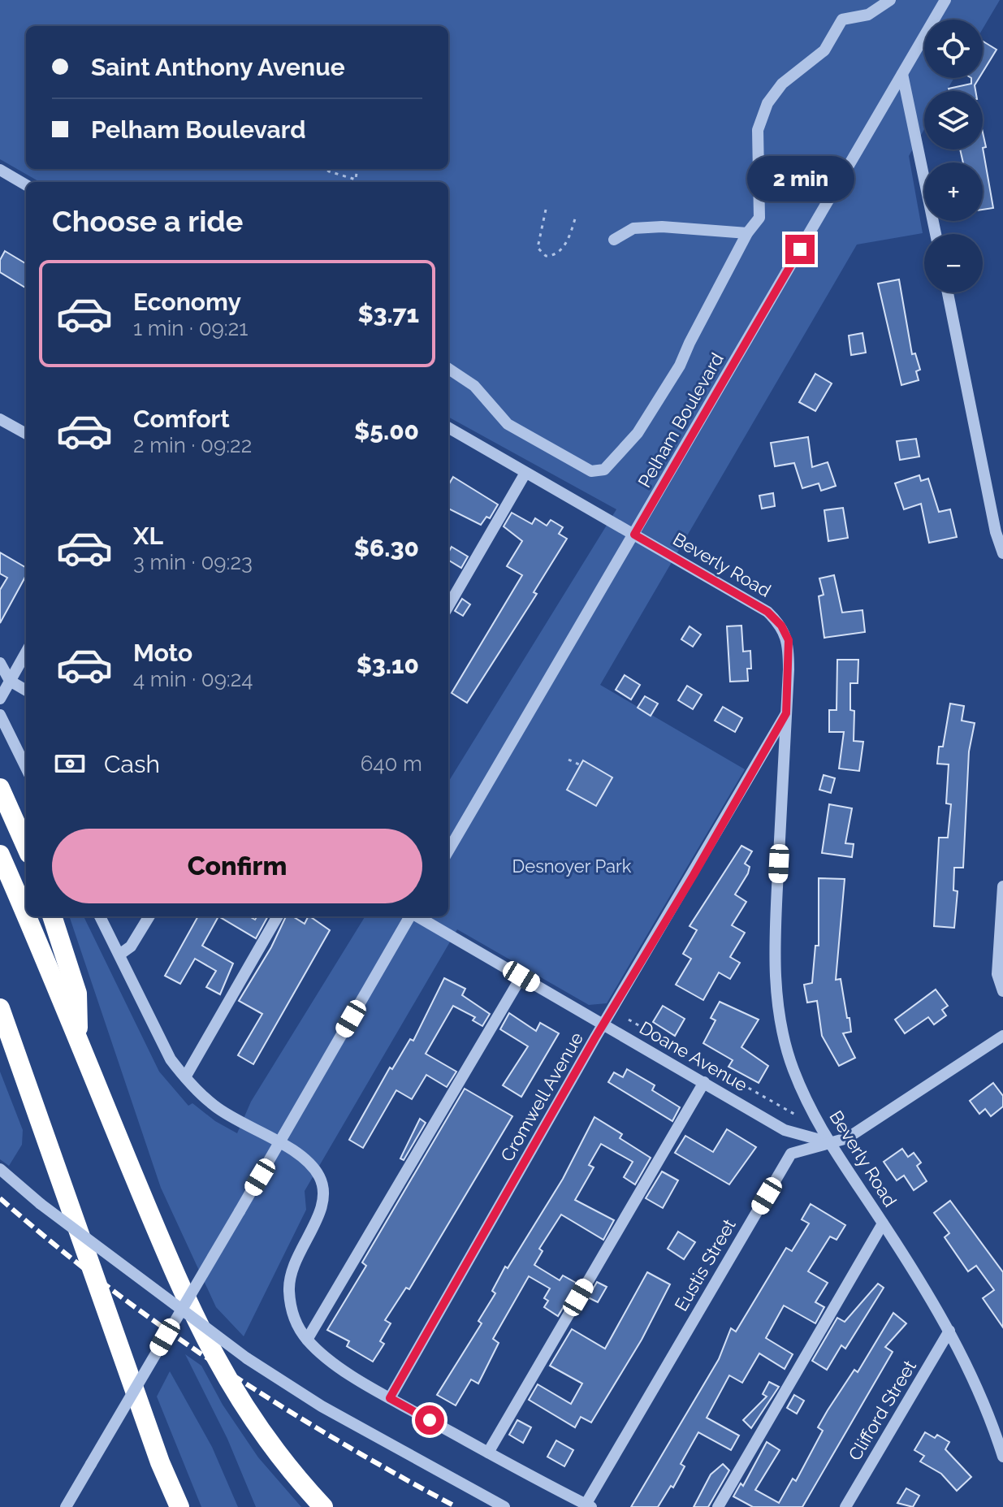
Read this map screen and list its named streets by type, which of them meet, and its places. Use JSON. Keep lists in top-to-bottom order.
{
  "streets": {
    "street": [
      "Pelham Boulevard",
      "Beverly Road",
      "Doane Avenue",
      "Cromwell Avenue",
      "Eustis Street",
      "Clifford Street"
    ]
  },
  "crossings": [
    ["Pelham Boulevard", "Beverly Road"],
    ["Beverly Road", "Doane Avenue"],
    ["Beverly Road", "Cromwell Avenue"],
    ["Beverly Road", "Eustis Street"],
    ["Beverly Road", "Clifford Street"],
    ["Doane Avenue", "Cromwell Avenue"],
    ["Doane Avenue", "Eustis Street"]
  ],
  "parks": ["Desnoyer Park"],
  "page": {
    "map_buttons": ["+", "−"],
    "banner": ["Saint Anthony Avenue", "Pelham Boulevard"],
    "bubble": "2 min",
    "heading": "Choose a ride",
    "list": [
      {
        "name": "Economy",
        "note": "1 min · 09:21",
        "value": "$3.71"
      },
      {
        "name": "Comfort",
        "note": "2 min · 09:22",
        "value": "$5.00"
      },
      {
        "name": "XL",
        "note": "3 min · 09:23",
        "value": "$6.30"
      },
      {
        "name": "Moto",
        "note": "4 min · 09:24",
        "value": "$3.10"
      }
    ],
    "pay": ["Cash", "640 m"],
    "buttons": "Confirm"
  }
}
